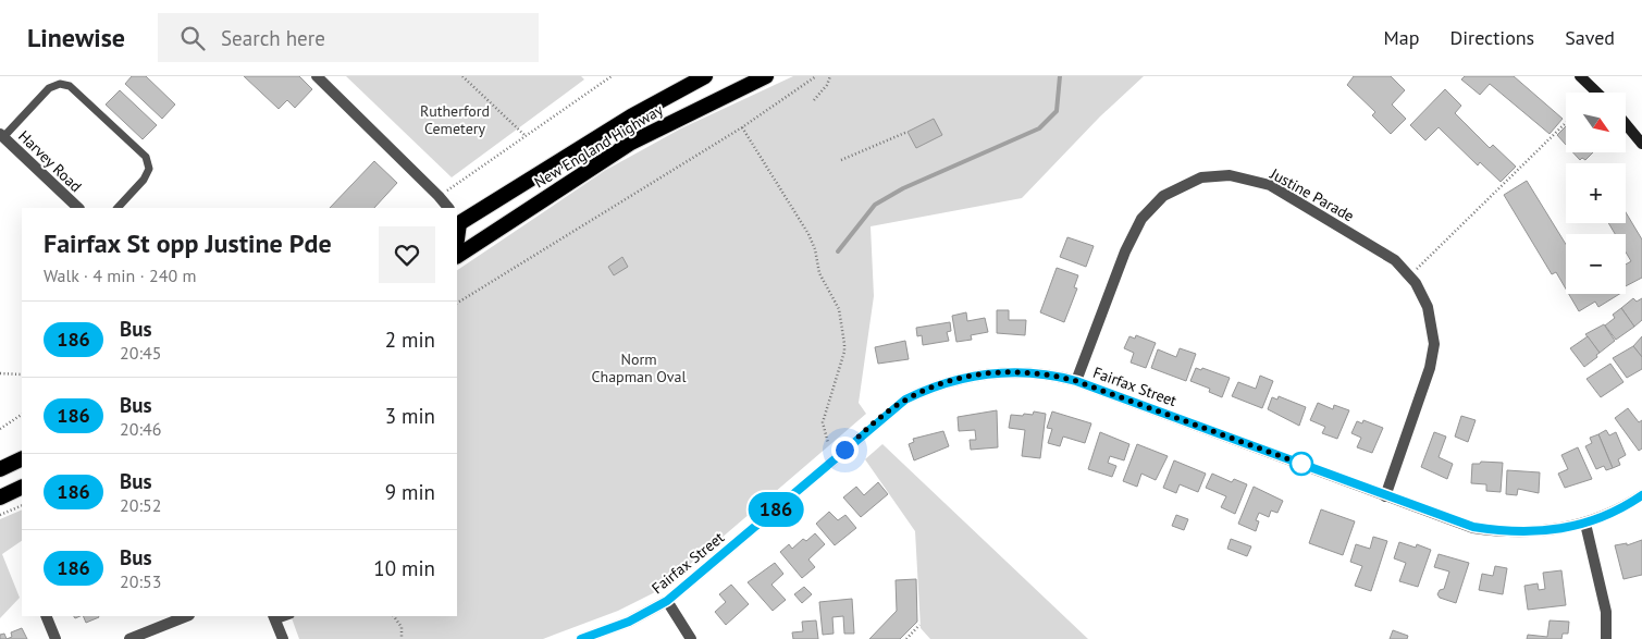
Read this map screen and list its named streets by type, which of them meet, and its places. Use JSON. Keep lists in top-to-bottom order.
{
  "streets": {
    "highway": ["New England Highway"],
    "street": ["Harvey Road", "Justine Parade", "Fairfax Street"]
  },
  "crossings": [
    ["Justine Parade", "Fairfax Street"]
  ],
  "parks": ["Rutherford Cemetery", "Norm Chapman Oval"],
  "lines": ["bus line 186"],
  "north": "bottom right",
  "page": {
    "header": "Linewise",
    "search": "Search here",
    "nav": ["Map", "Directions", "Saved"],
    "on_map": "186",
    "map_buttons": ["+", "−"],
    "heading": ["Fairfax St opp Justine Pde", "Walk · 4 min · 240 m"],
    "list": [
      {
        "mark": "186",
        "name": "Bus",
        "note": "20:45",
        "value": "2 min"
      },
      {
        "mark": "186",
        "name": "Bus",
        "note": "20:46",
        "value": "3 min"
      },
      {
        "mark": "186",
        "name": "Bus",
        "note": "20:52",
        "value": "9 min"
      },
      {
        "mark": "186",
        "name": "Bus",
        "note": "20:53",
        "value": "10 min"
      }
    ]
  }
}
